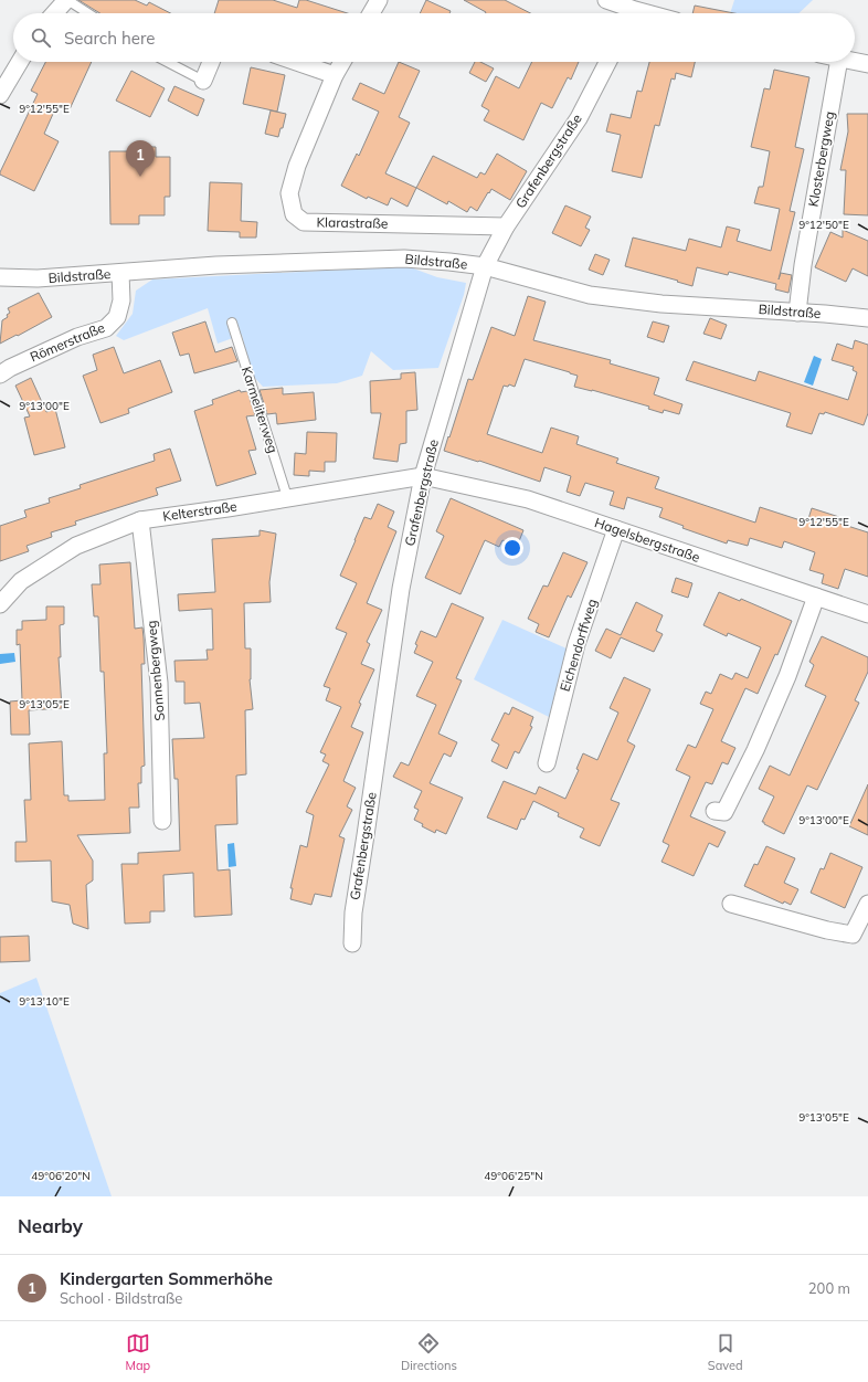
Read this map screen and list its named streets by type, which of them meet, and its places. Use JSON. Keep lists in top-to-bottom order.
{
  "streets": {
    "street": [
      "Klosterbergweg",
      "Grafenbergstraße",
      "Klarastraße",
      "Bildstraße",
      "Römerstraße",
      "Kelterstraße",
      "Hagelsbergstraße",
      "Eichendorffweg",
      "Sonnenbergweg"
    ],
    "lane": ["Karmeliterweg"]
  },
  "crossings": [
    ["Klosterbergweg", "Bildstraße"],
    ["Grafenbergstraße", "Klarastraße"],
    ["Grafenbergstraße", "Bildstraße"],
    ["Grafenbergstraße", "Kelterstraße"],
    ["Grafenbergstraße", "Hagelsbergstraße"],
    ["Bildstraße", "Römerstraße"],
    ["Karmeliterweg", "Kelterstraße"],
    ["Kelterstraße", "Hagelsbergstraße"],
    ["Kelterstraße", "Sonnenbergweg"],
    ["Hagelsbergstraße", "Eichendorffweg"]
  ],
  "page": {
    "search": "Search here",
    "pins": "1",
    "heading": "Nearby",
    "list": [
      {
        "mark": "1",
        "name": "Kindergarten Sommerhöhe",
        "note": "School · Bildstraße",
        "value": "200 m"
      }
    ],
    "nav": ["Map", "Directions", "Saved"]
  },
  "coordinates": [
    "9°12'55\"E",
    "9°12'50\"E",
    "9°13'00\"E",
    "9°13'05\"E",
    "9°13'10\"E",
    "49°06'20\"N",
    "49°06'25\"N"
  ]
}
